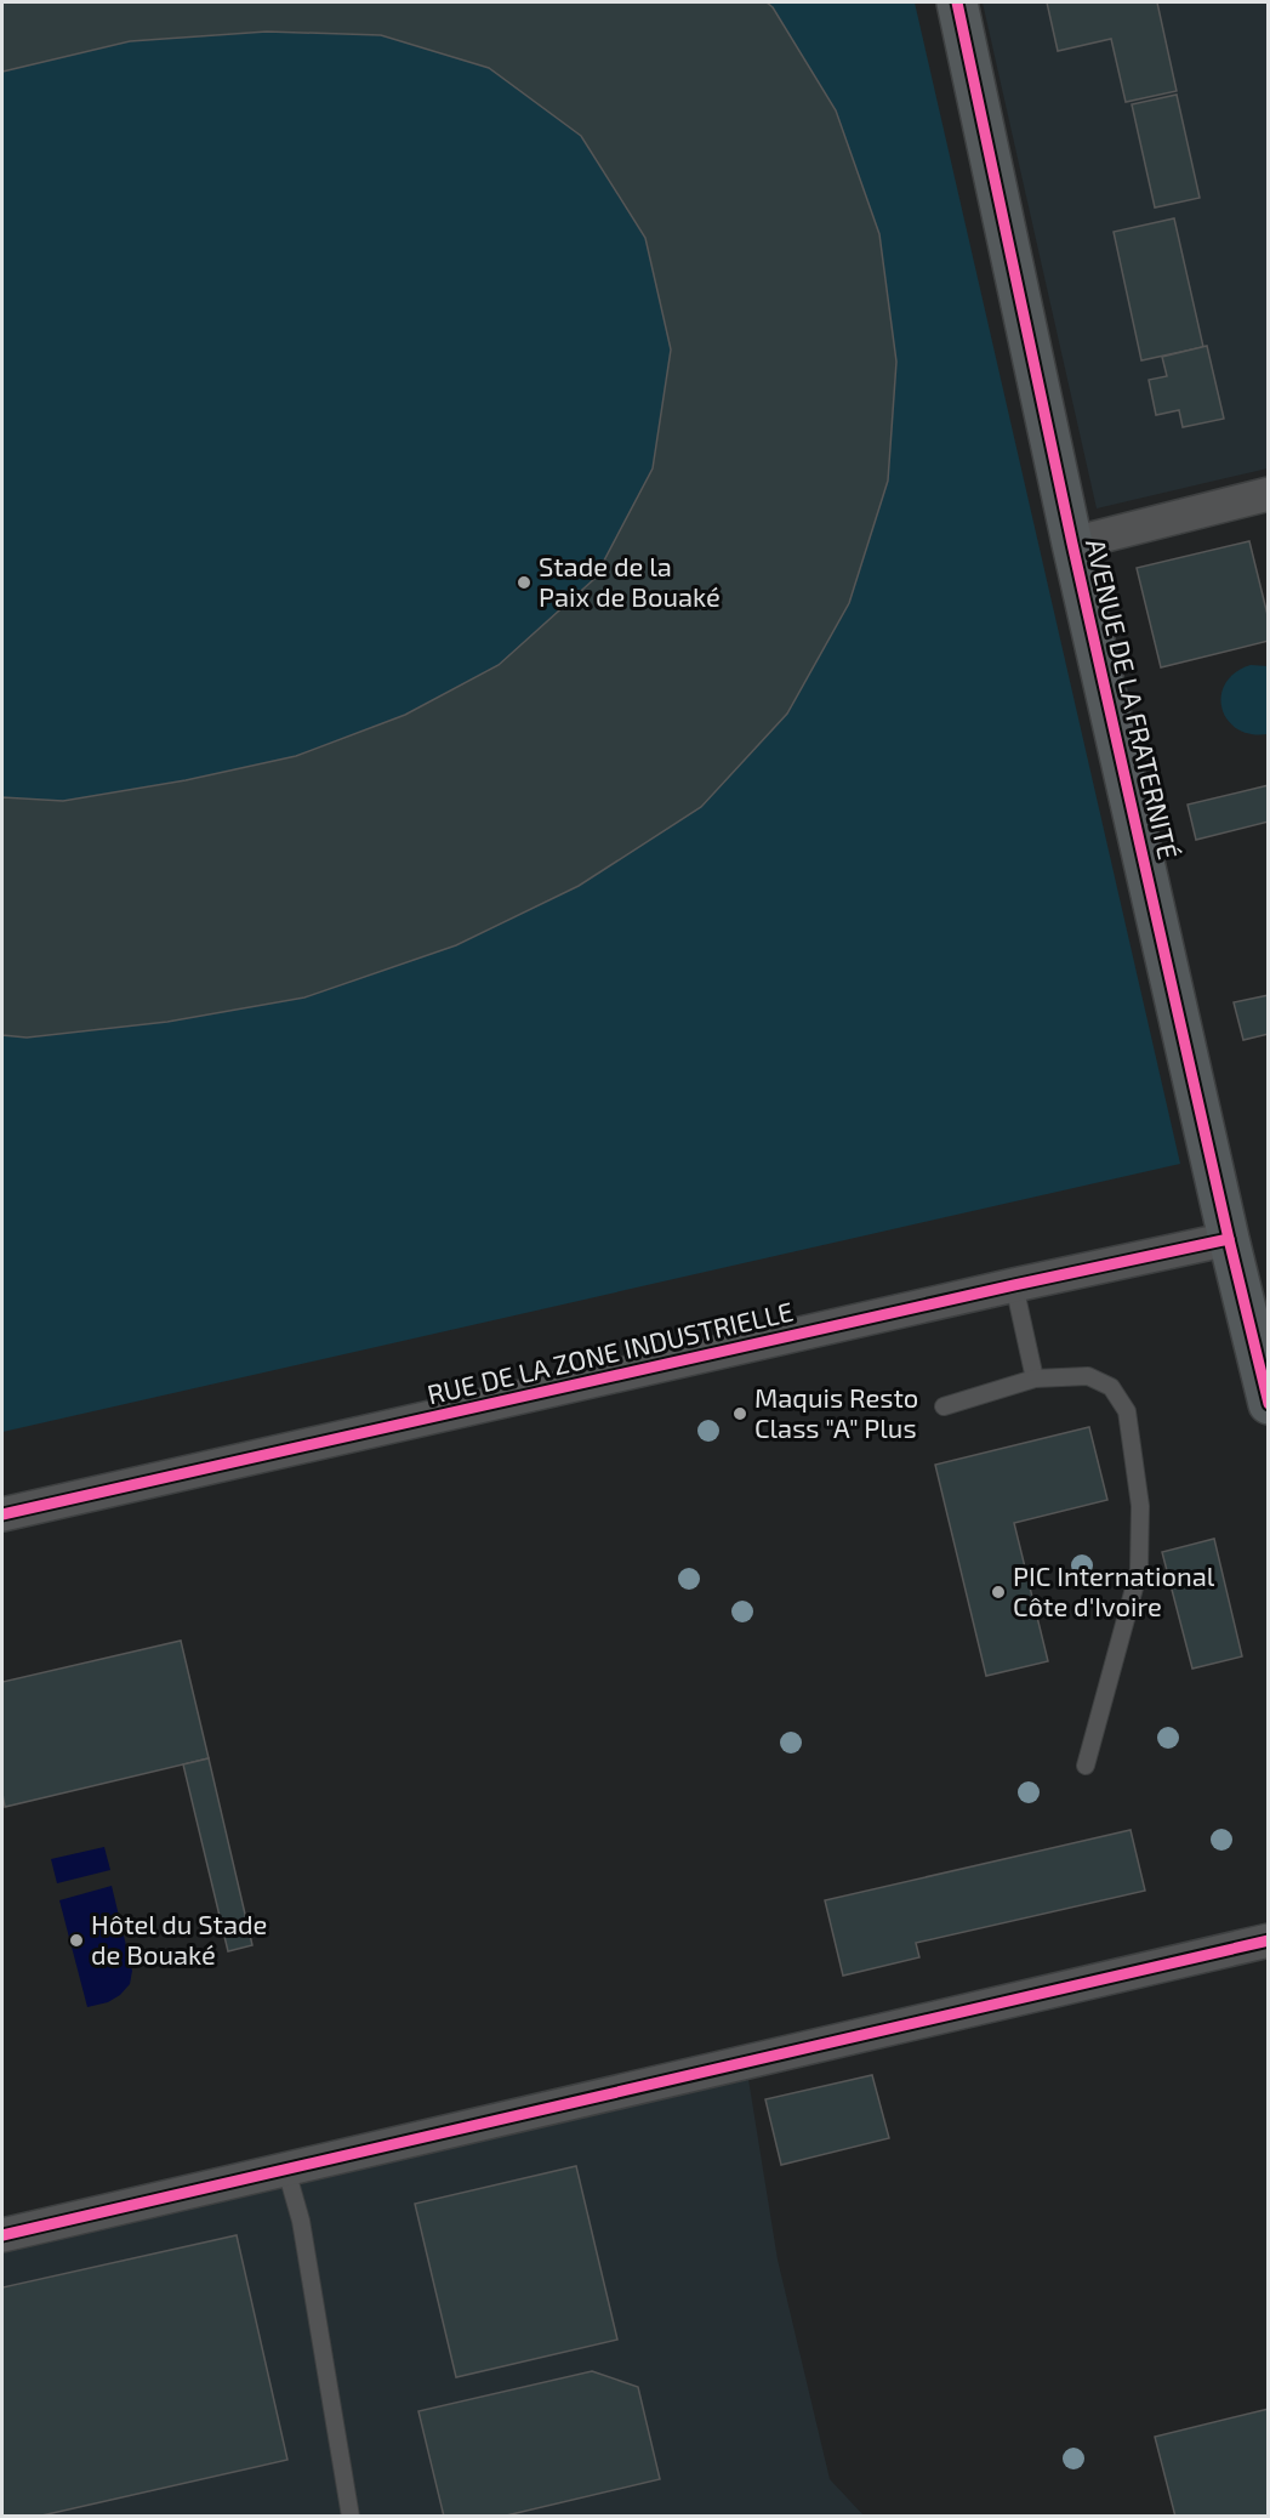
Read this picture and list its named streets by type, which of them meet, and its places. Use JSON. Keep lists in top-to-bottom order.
{
  "streets": {
    "street": ["AVENUE DE LA FRATERNITÉ", "RUE DE LA ZONE INDUSTRIELLE"]
  },
  "crossings": [
    ["AVENUE DE LA FRATERNITÉ", "RUE DE LA ZONE INDUSTRIELLE"]
  ],
  "places": [
    "Stade de la Paix de Bouaké",
    "Maquis Resto Class \"A\" Plus",
    "PIC International Côte d'Ivoire",
    "Hôtel du Stade de Bouaké"
  ]
}
